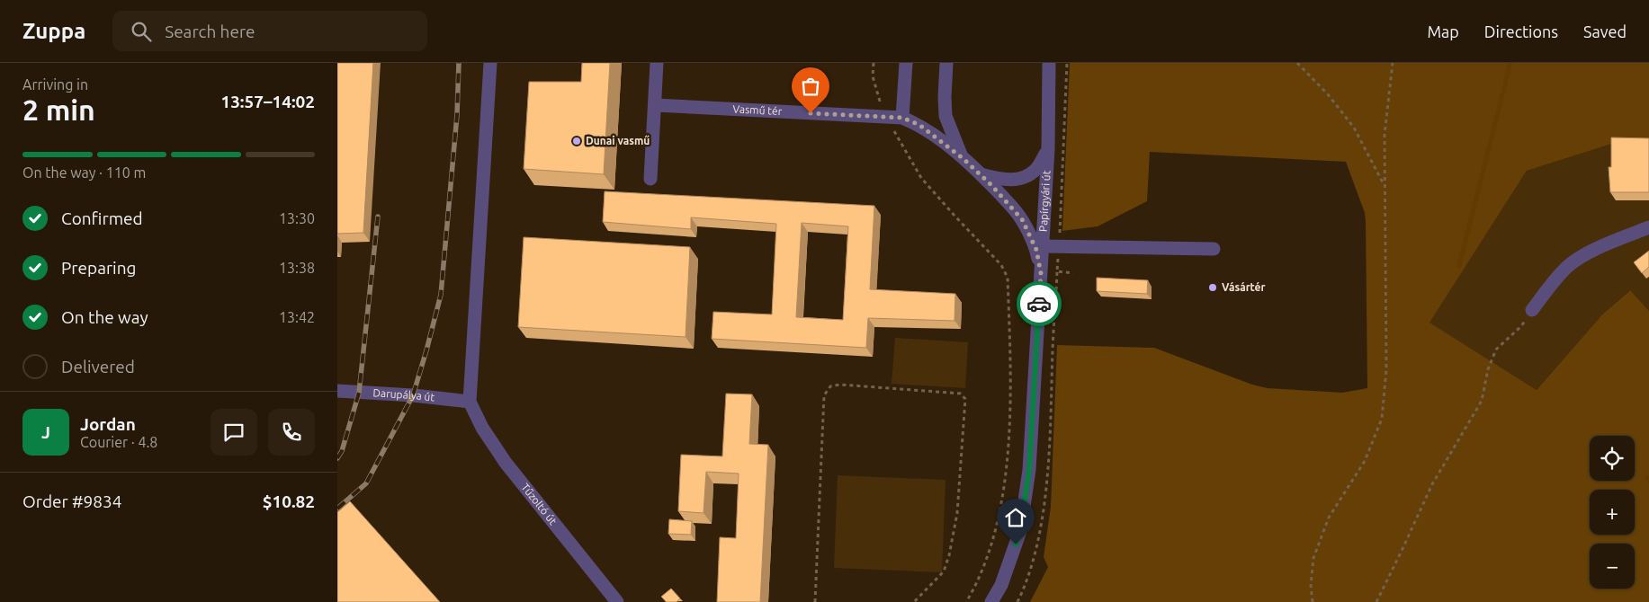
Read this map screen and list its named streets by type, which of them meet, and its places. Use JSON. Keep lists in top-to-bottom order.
{
  "streets": {
    "street": [
      "Vasmű tér",
      "Papírgyári út",
      "Darupálya út",
      "Tűzoltó út"
    ]
  },
  "crossings": [
    ["Vasmű tér", "Papírgyári út"],
    ["Darupálya út", "Tűzoltó út"]
  ],
  "places": ["Dunai vasmű", "Vásártér"],
  "page": {
    "header": "Zuppa",
    "search": "Search here",
    "nav": ["Map", "Directions", "Saved"],
    "heading": ["2 min", "Arriving in", "13:57–14:02"],
    "panel": [
      "Jordan",
      "Courier · 4.8",
      "Order #9834",
      "$10.82"
    ],
    "bar": "On the way · 110 m",
    "list": [
      ["Confirmed", "13:30"],
      ["Preparing", "13:38"],
      ["On the way", "13:42"],
      "Delivered"
    ],
    "round": "J",
    "map_buttons": ["+", "−"]
  }
}
